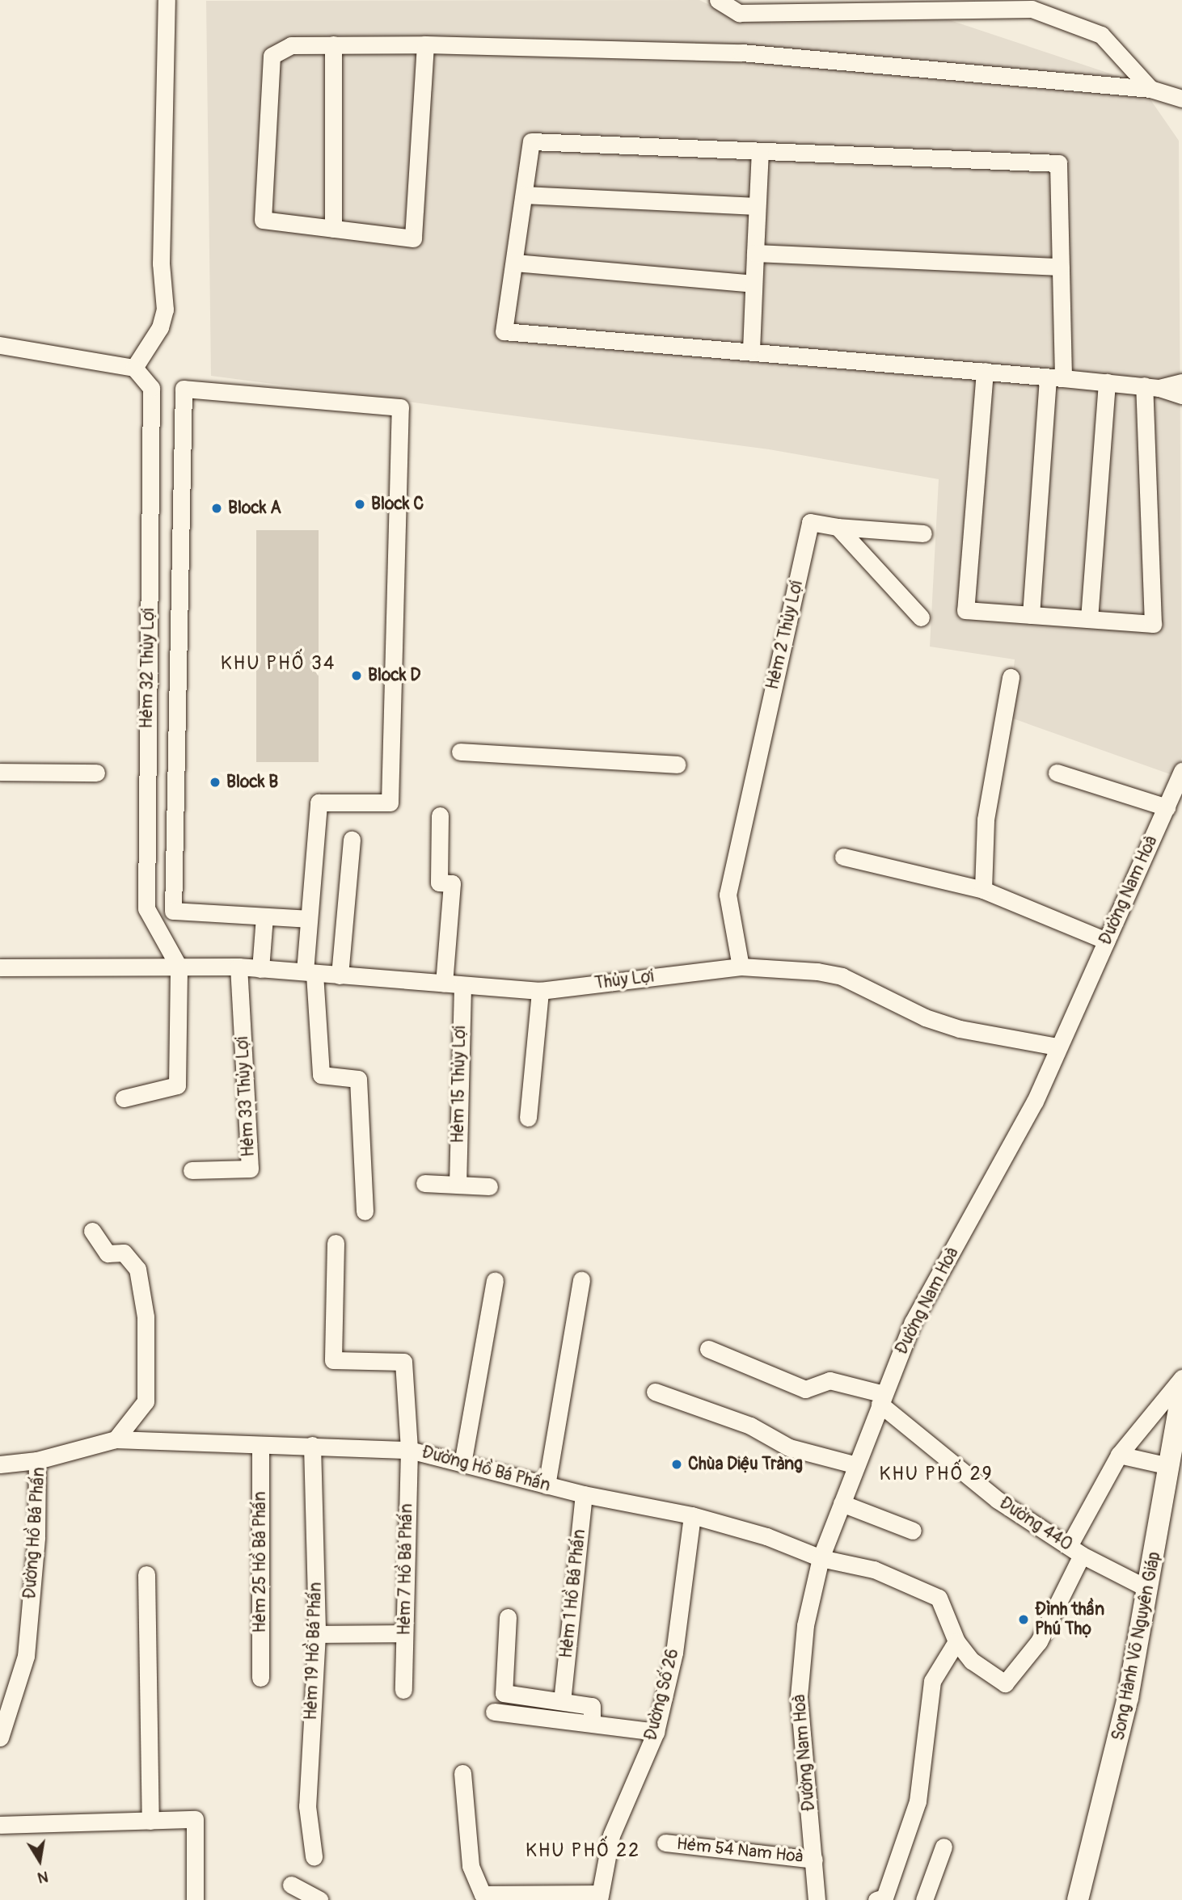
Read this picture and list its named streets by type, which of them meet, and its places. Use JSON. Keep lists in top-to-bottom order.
{
  "streets": {
    "main road": ["Song Hành Võ Nguyên Giáp"],
    "street": [
      "Hẻm 2 Thủy Lợi",
      "Hẻm 32 Thủy Lợi",
      "Đường Nam Hoà",
      "Thủy Lợi",
      "Hẻm 15 Thủy Lợi",
      "Hẻm 33 Thủy Lợi",
      "Đường Hồ Bá Phấn",
      "Đường 440",
      "Hẻm 25 Hồ Bá Phấn",
      "Hẻm 7 Hồ Bá Phấn",
      "Hẻm 1 Hồ Bá Phấn",
      "Hẻm 19 Hồ Bá Phấn",
      "Đường Số 26",
      "Hẻm 54 Nam Hoà"
    ]
  },
  "crossings": [
    ["Hẻm 2 Thủy Lợi", "Thủy Lợi"],
    ["Hẻm 32 Thủy Lợi", "Thủy Lợi"],
    ["Đường Nam Hoà", "Thủy Lợi"],
    ["Đường Nam Hoà", "Đường Hồ Bá Phấn"],
    ["Đường Nam Hoà", "Đường 440"],
    ["Đường Nam Hoà", "Hẻm 54 Nam Hoà"],
    ["Thủy Lợi", "Hẻm 15 Thủy Lợi"],
    ["Thủy Lợi", "Hẻm 33 Thủy Lợi"],
    ["Đường Hồ Bá Phấn", "Đường 440"],
    ["Đường Hồ Bá Phấn", "Hẻm 25 Hồ Bá Phấn"],
    ["Đường Hồ Bá Phấn", "Hẻm 7 Hồ Bá Phấn"],
    ["Đường Hồ Bá Phấn", "Hẻm 1 Hồ Bá Phấn"],
    ["Đường Hồ Bá Phấn", "Hẻm 19 Hồ Bá Phấn"],
    ["Đường Hồ Bá Phấn", "Đường Số 26"],
    ["Đường 440", "Song Hành Võ Nguyên Giáp"]
  ],
  "districts": ["KHU PHỐ 34", "KHU PHỐ 29", "KHU PHỐ 22"],
  "places": [
    "Block C",
    "Block A",
    "Block D",
    "Block B",
    "Chùa Diệu Tràng",
    "Đình thần Phú Thọ"
  ],
  "north": "bottom"
}
